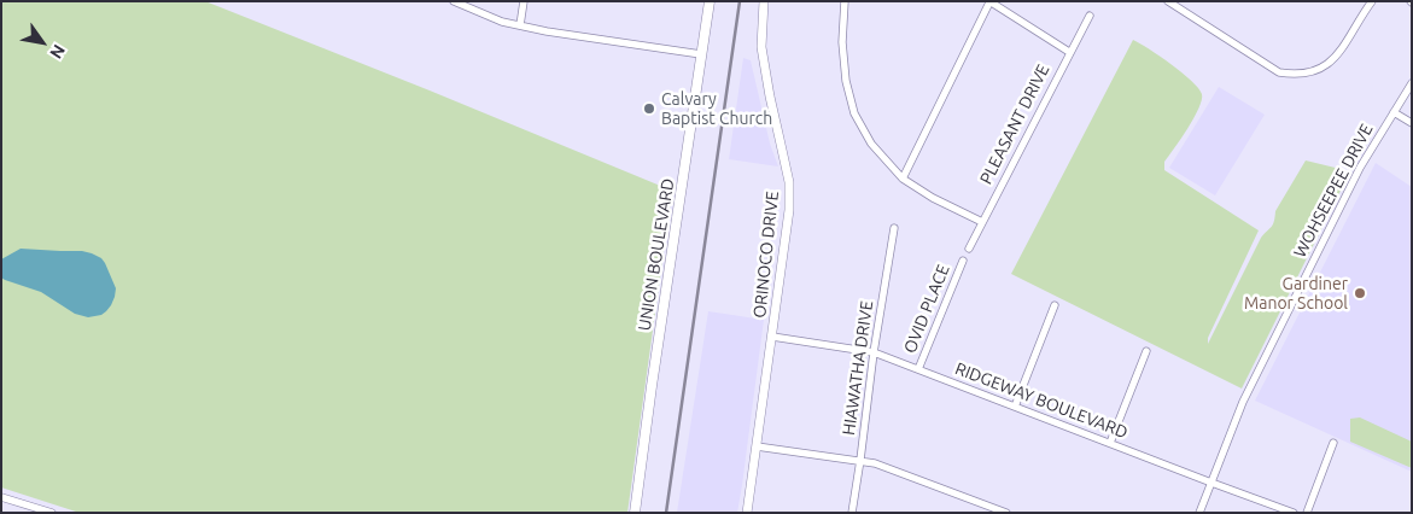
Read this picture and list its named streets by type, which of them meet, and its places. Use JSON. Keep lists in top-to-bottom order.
{
  "streets": {
    "main road": ["UNION BOULEVARD"],
    "street": [
      "PLEASANT DRIVE",
      "WOHSEEPEE DRIVE",
      "ORINOCO DRIVE",
      "OVID PLACE",
      "HIAWATHA DRIVE",
      "RIDGEWAY BOULEVARD"
    ]
  },
  "crossings": [
    ["WOHSEEPEE DRIVE", "RIDGEWAY BOULEVARD"],
    ["ORINOCO DRIVE", "RIDGEWAY BOULEVARD"],
    ["OVID PLACE", "RIDGEWAY BOULEVARD"],
    ["HIAWATHA DRIVE", "RIDGEWAY BOULEVARD"]
  ],
  "places": ["Calvary Baptist Church", "Gardiner Manor School"],
  "north": "bottom right"
}
